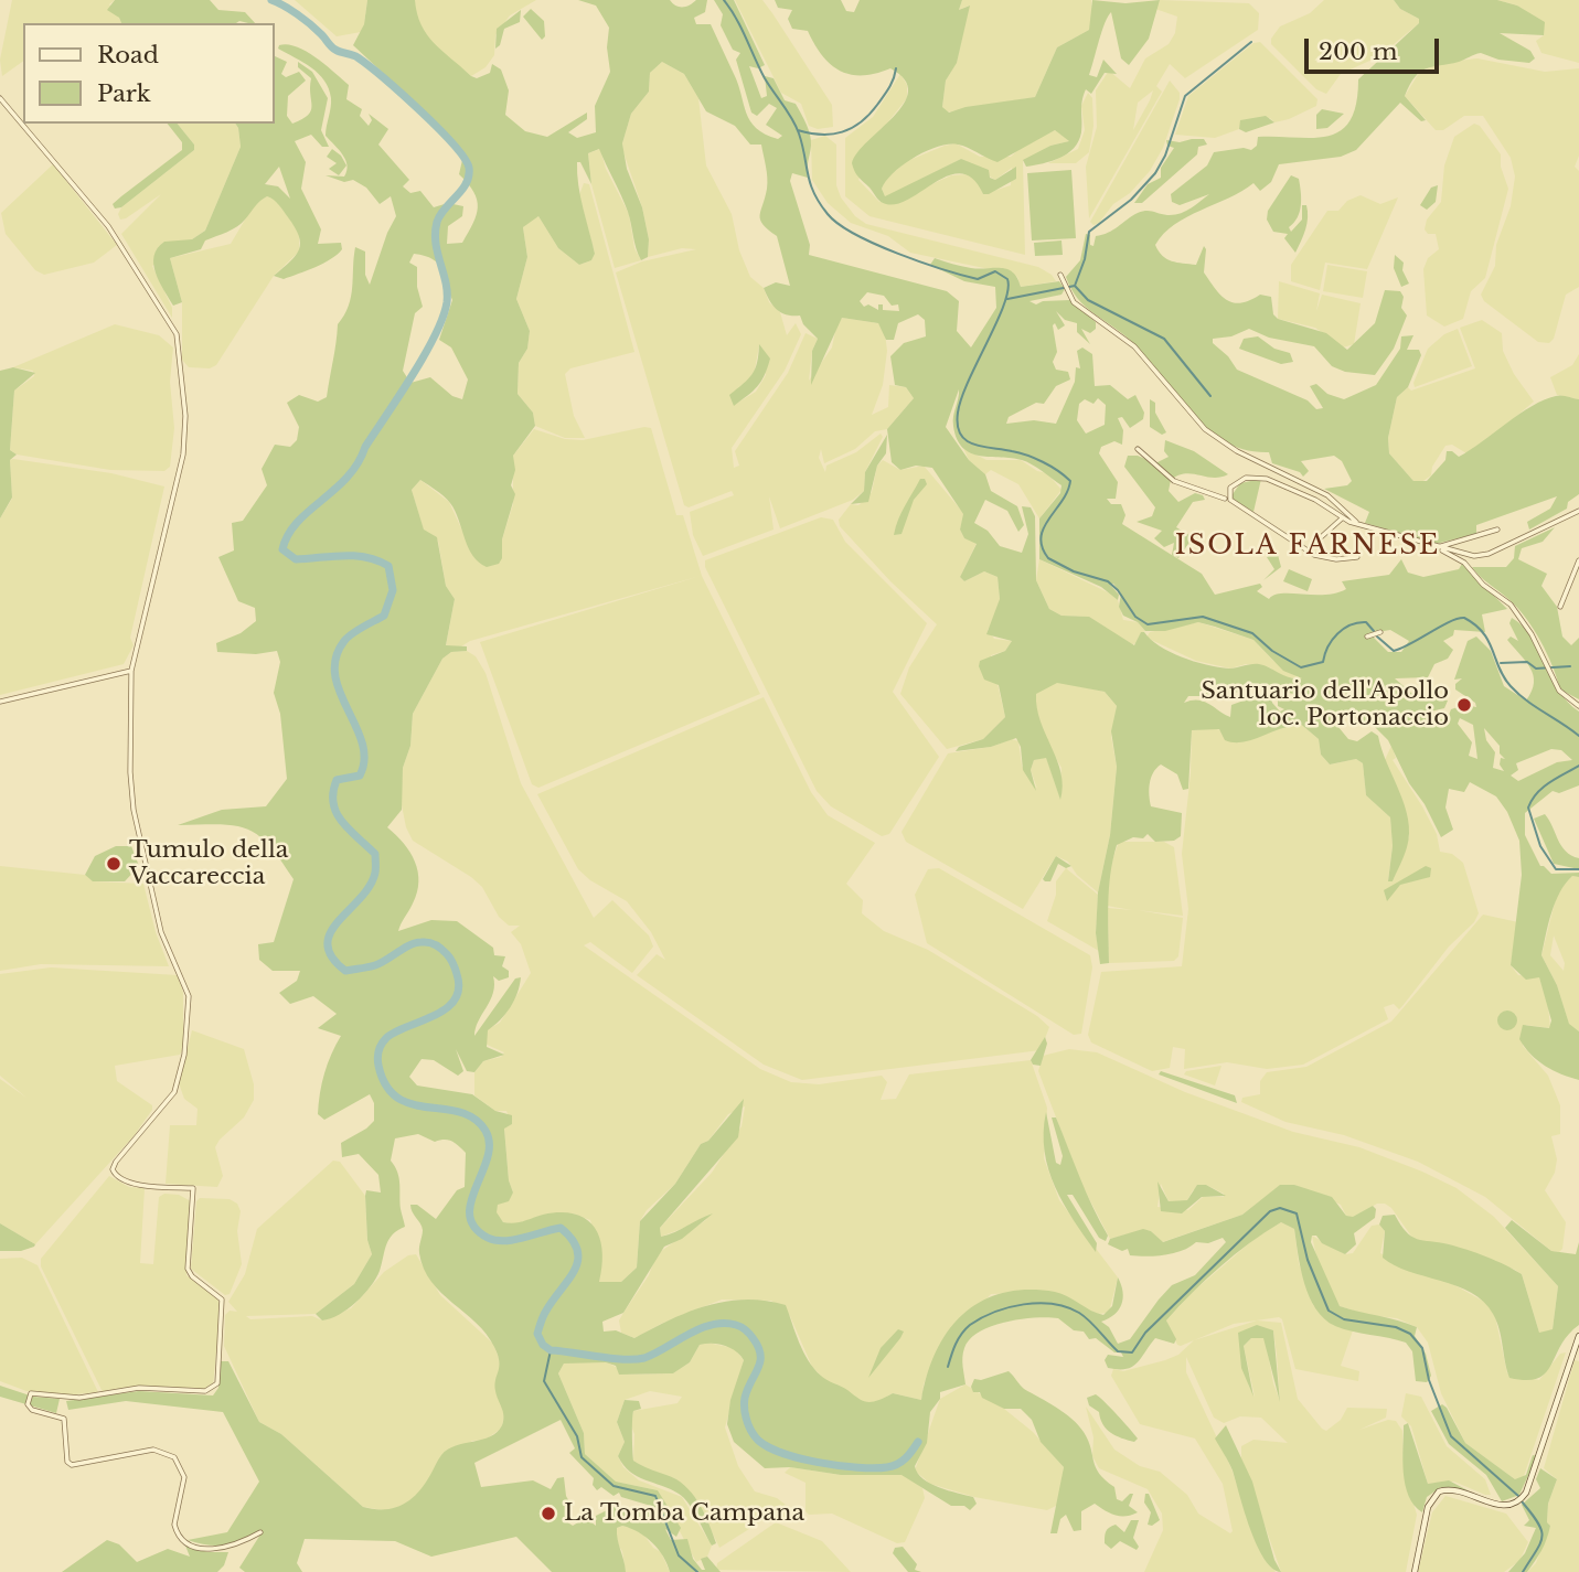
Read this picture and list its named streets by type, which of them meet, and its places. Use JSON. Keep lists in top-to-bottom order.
{
  "districts": ["ISOLA FARNESE"],
  "places": ["Santuario dell'Apollo loc. Portonaccio", "Tumulo della Vaccareccia", "La Tomba Campana"],
  "legend": ["Road", "Park"],
  "scale_bar": "200 m"
}
